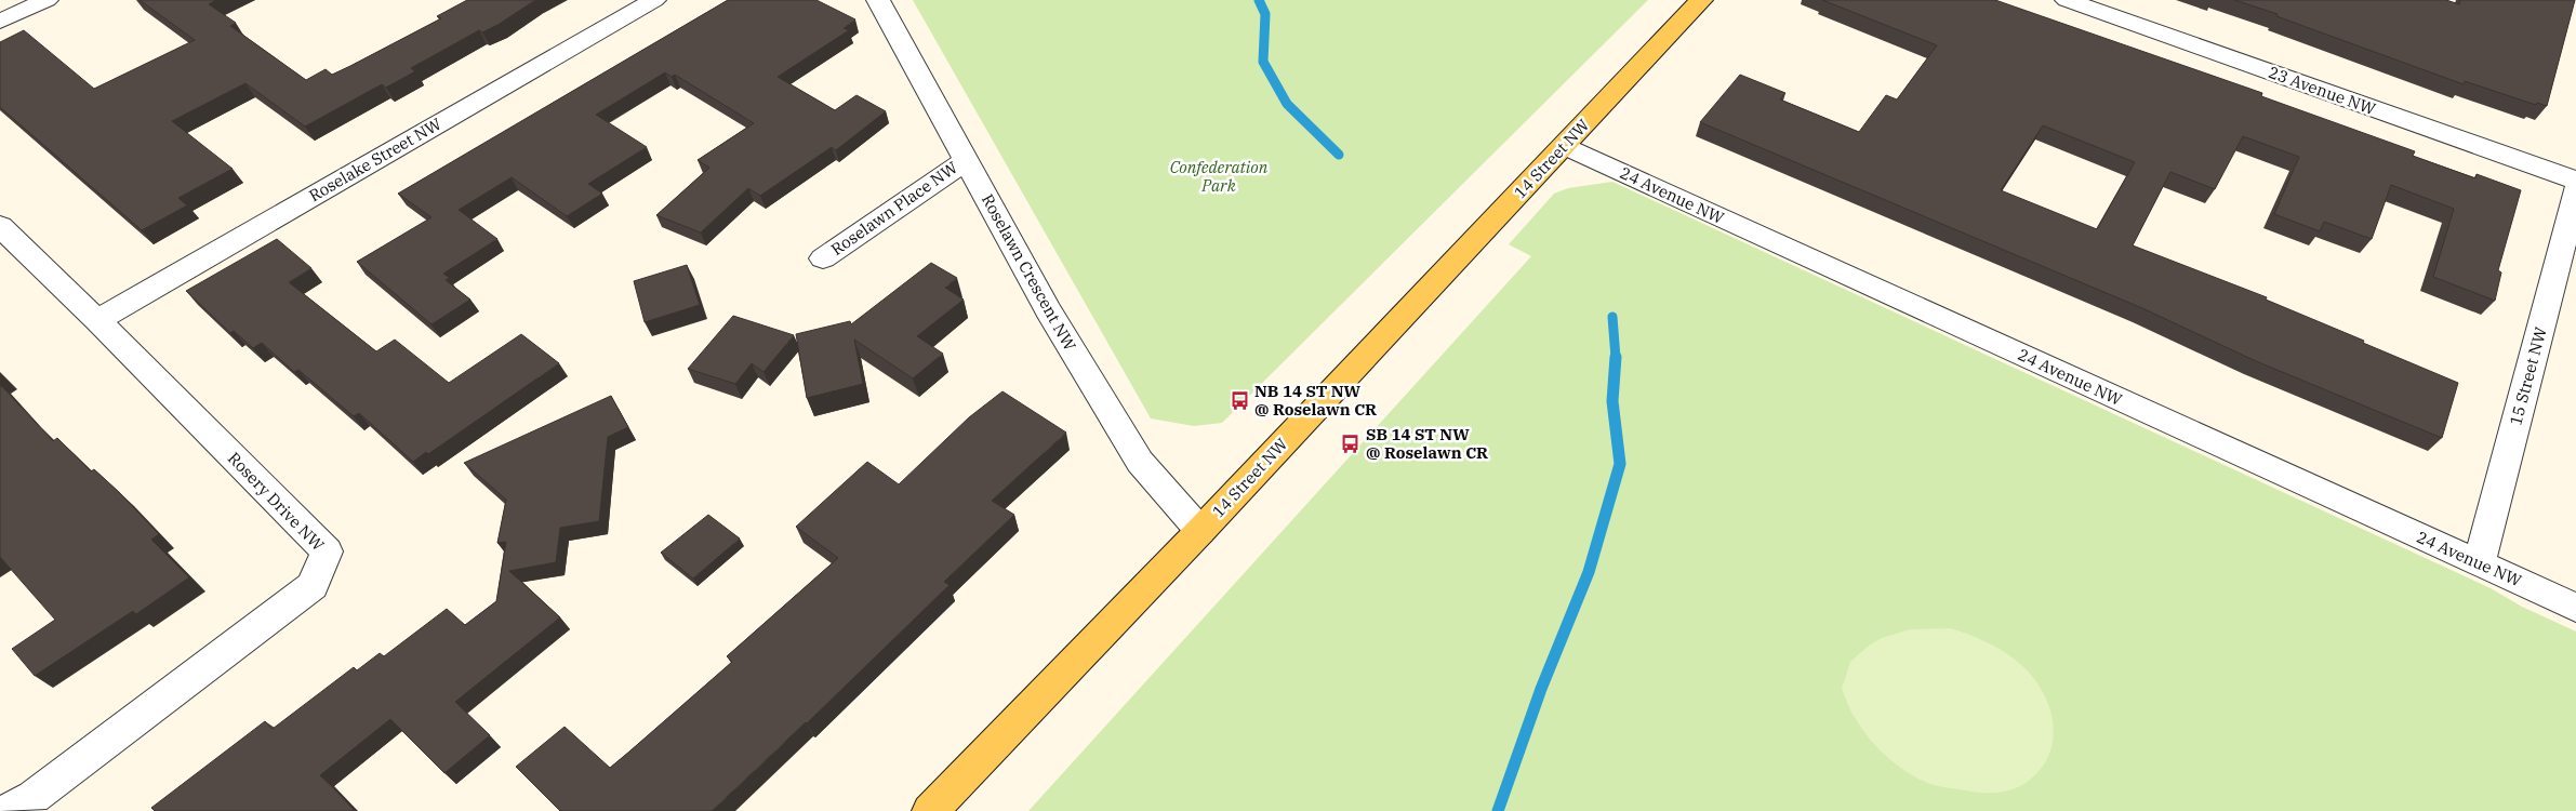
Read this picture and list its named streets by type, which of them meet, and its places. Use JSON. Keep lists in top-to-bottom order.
{
  "streets": {
    "main road": ["14 Street NW"],
    "street": [
      "23 Avenue NW",
      "Roselake Street NW",
      "24 Avenue NW",
      "Roselawn Place NW",
      "Roselawn Crescent NW",
      "15 Street NW",
      "Rosery Drive NW"
    ]
  },
  "crossings": [
    ["14 Street NW", "24 Avenue NW"],
    ["14 Street NW", "Roselawn Crescent NW"],
    ["Roselake Street NW", "Rosery Drive NW"],
    ["24 Avenue NW", "15 Street NW"],
    ["Roselawn Place NW", "Roselawn Crescent NW"]
  ],
  "parks": ["Confederation Park"],
  "places": {
    "bus stop": ["NB 14 ST NW @ Roselawn CR", "SB 14 ST NW @ Roselawn CR"]
  }
}
